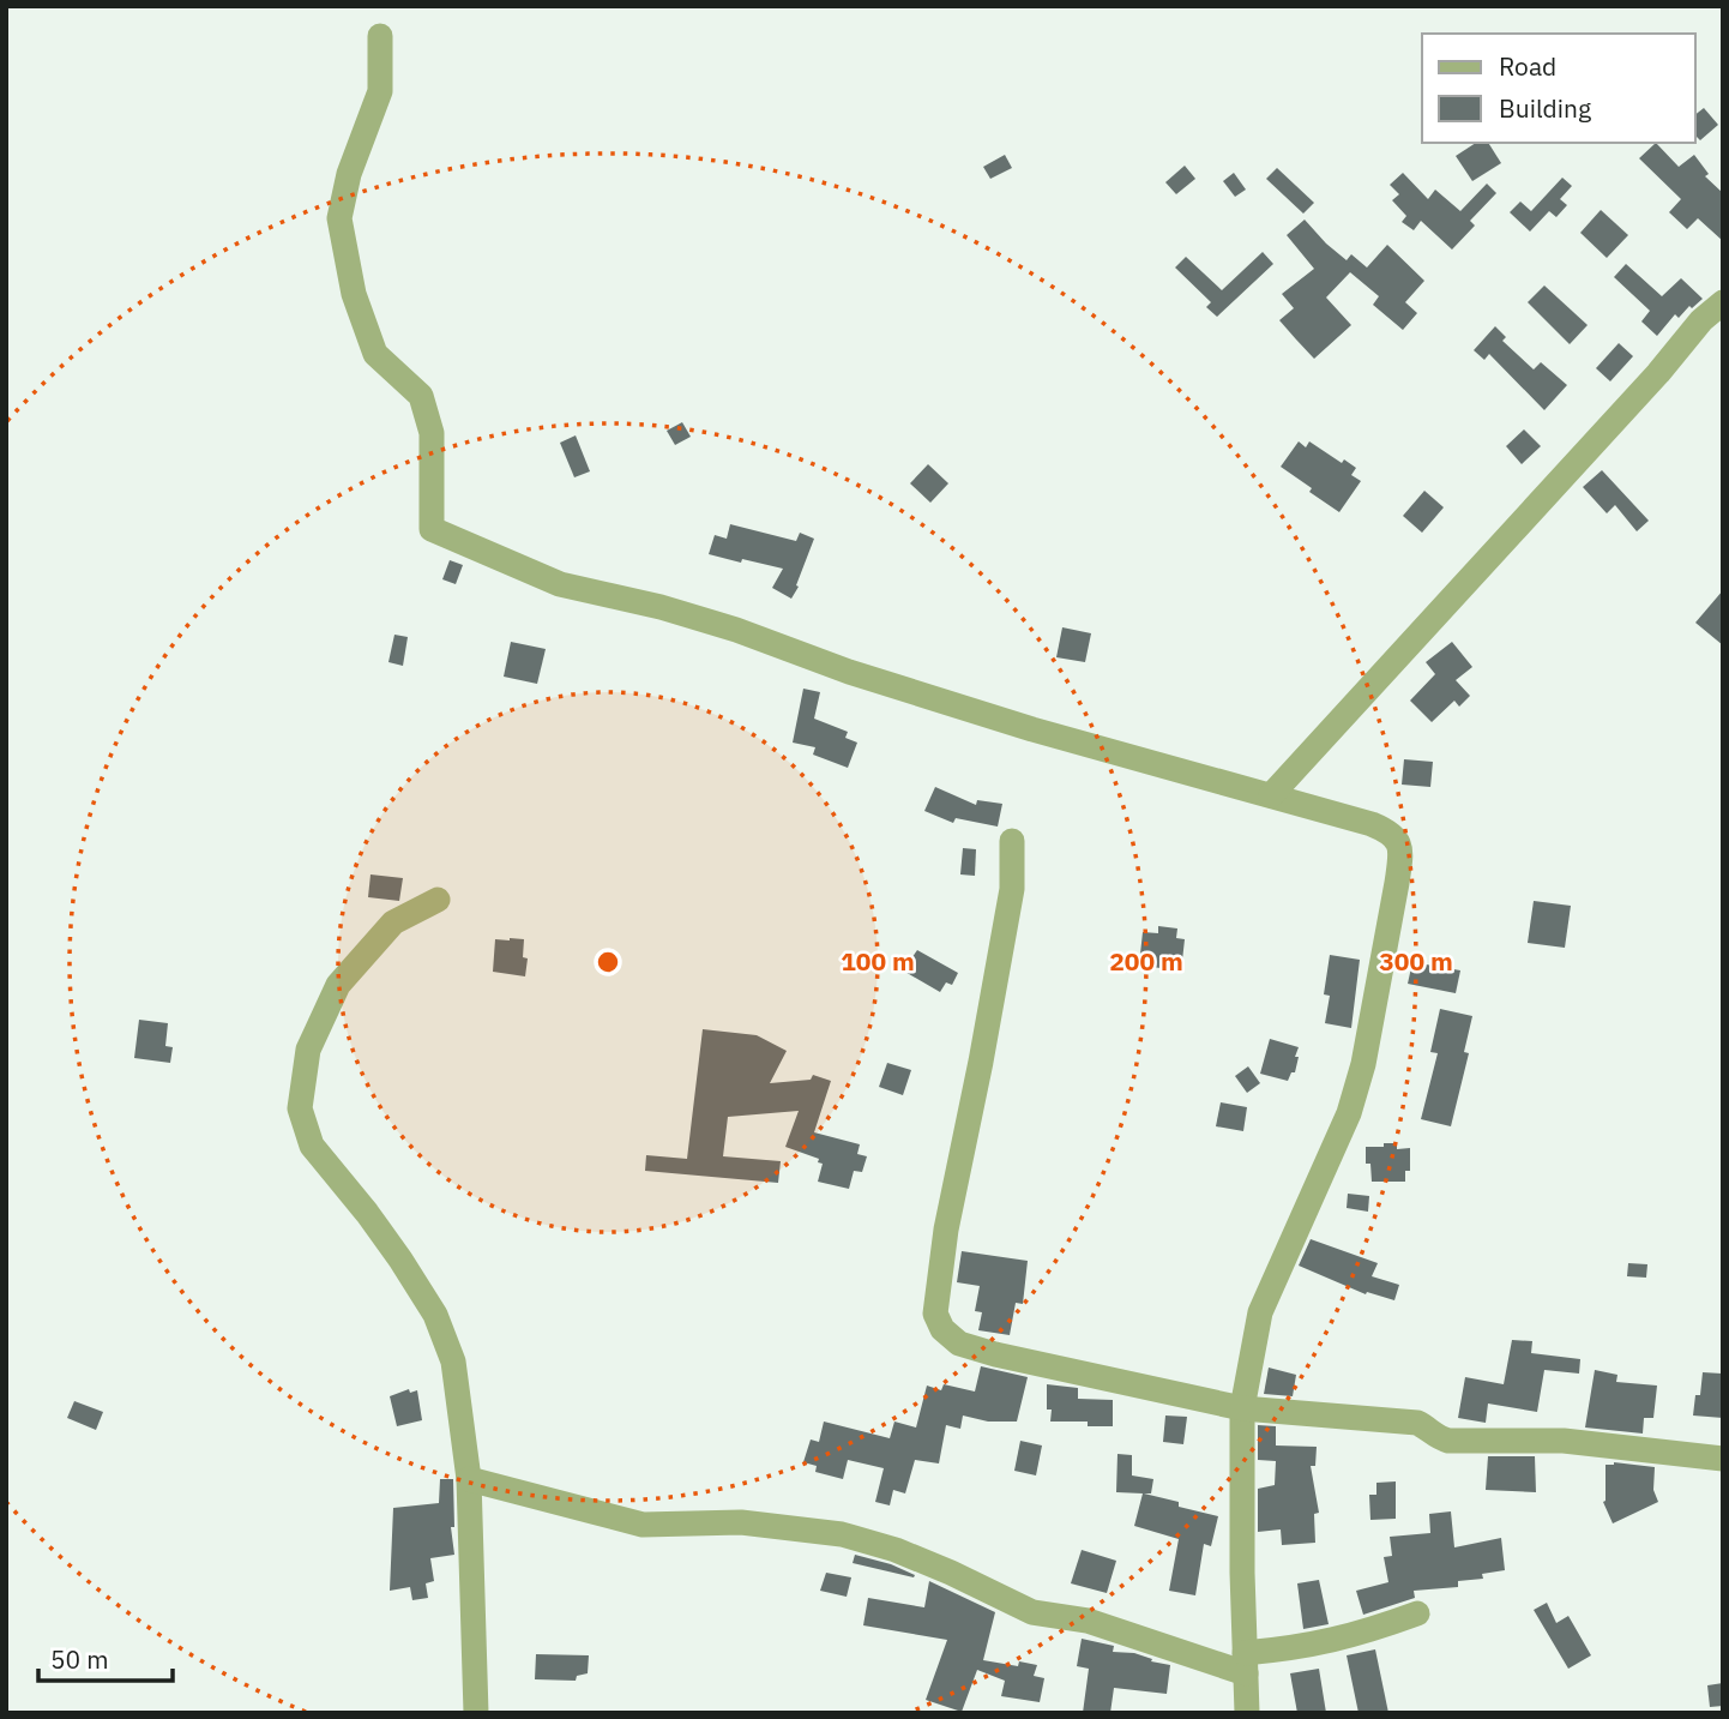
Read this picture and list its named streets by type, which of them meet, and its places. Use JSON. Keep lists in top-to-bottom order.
{
  "legend": ["Road", "Building"],
  "scale_bar": "50 m",
  "rings": ["100 m", "200 m", "300 m"]
}
